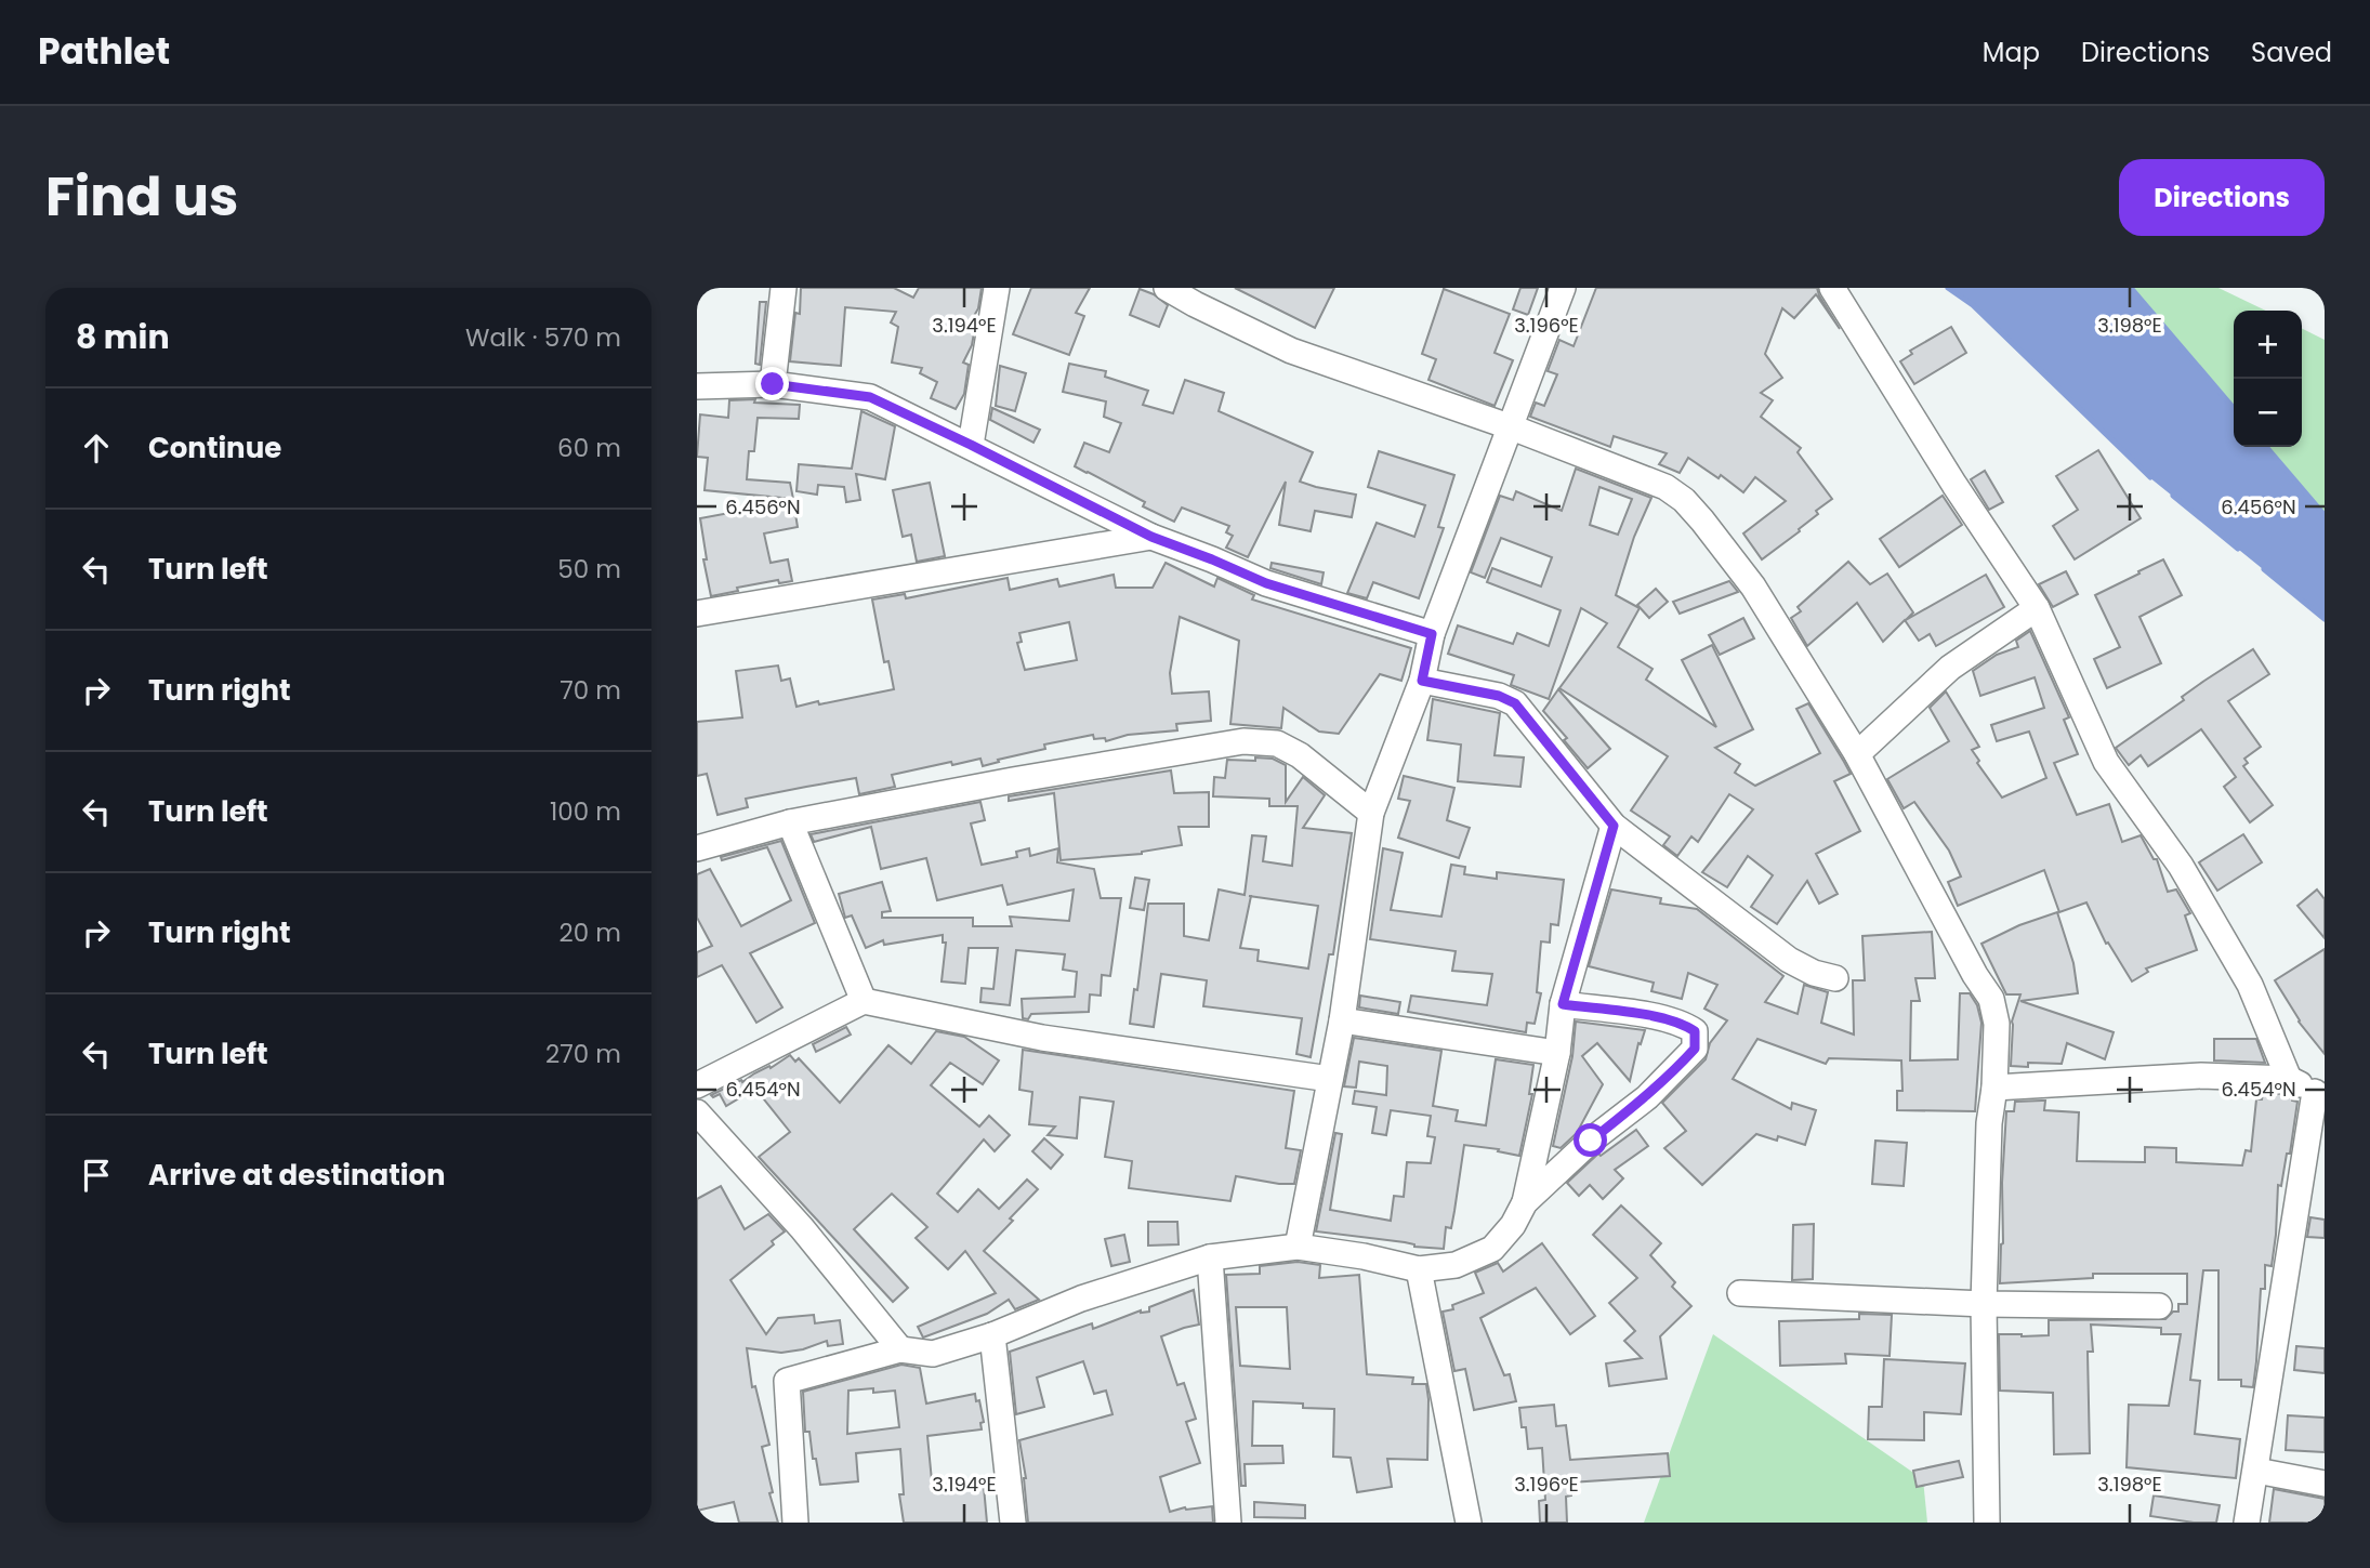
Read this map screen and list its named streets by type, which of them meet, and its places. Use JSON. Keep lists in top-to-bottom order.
{
  "page": {
    "header": "Pathlet",
    "nav": ["Map", "Directions", "Saved"],
    "title": "Find us",
    "buttons": "Directions",
    "heading": ["8 min", "Walk · 570 m"],
    "map_buttons": ["+", "−"],
    "list": [
      ["Continue", "60 m"],
      ["Turn left", "50 m"],
      ["Turn right", "70 m"],
      ["Turn left", "100 m"],
      ["Turn right", "20 m"],
      ["Turn left", "270 m"],
      "Arrive at destination"
    ]
  },
  "coordinates": [
    "3.194°E",
    "3.196°E",
    "3.198°E",
    "6.456°N",
    "6.454°N"
  ]
}
